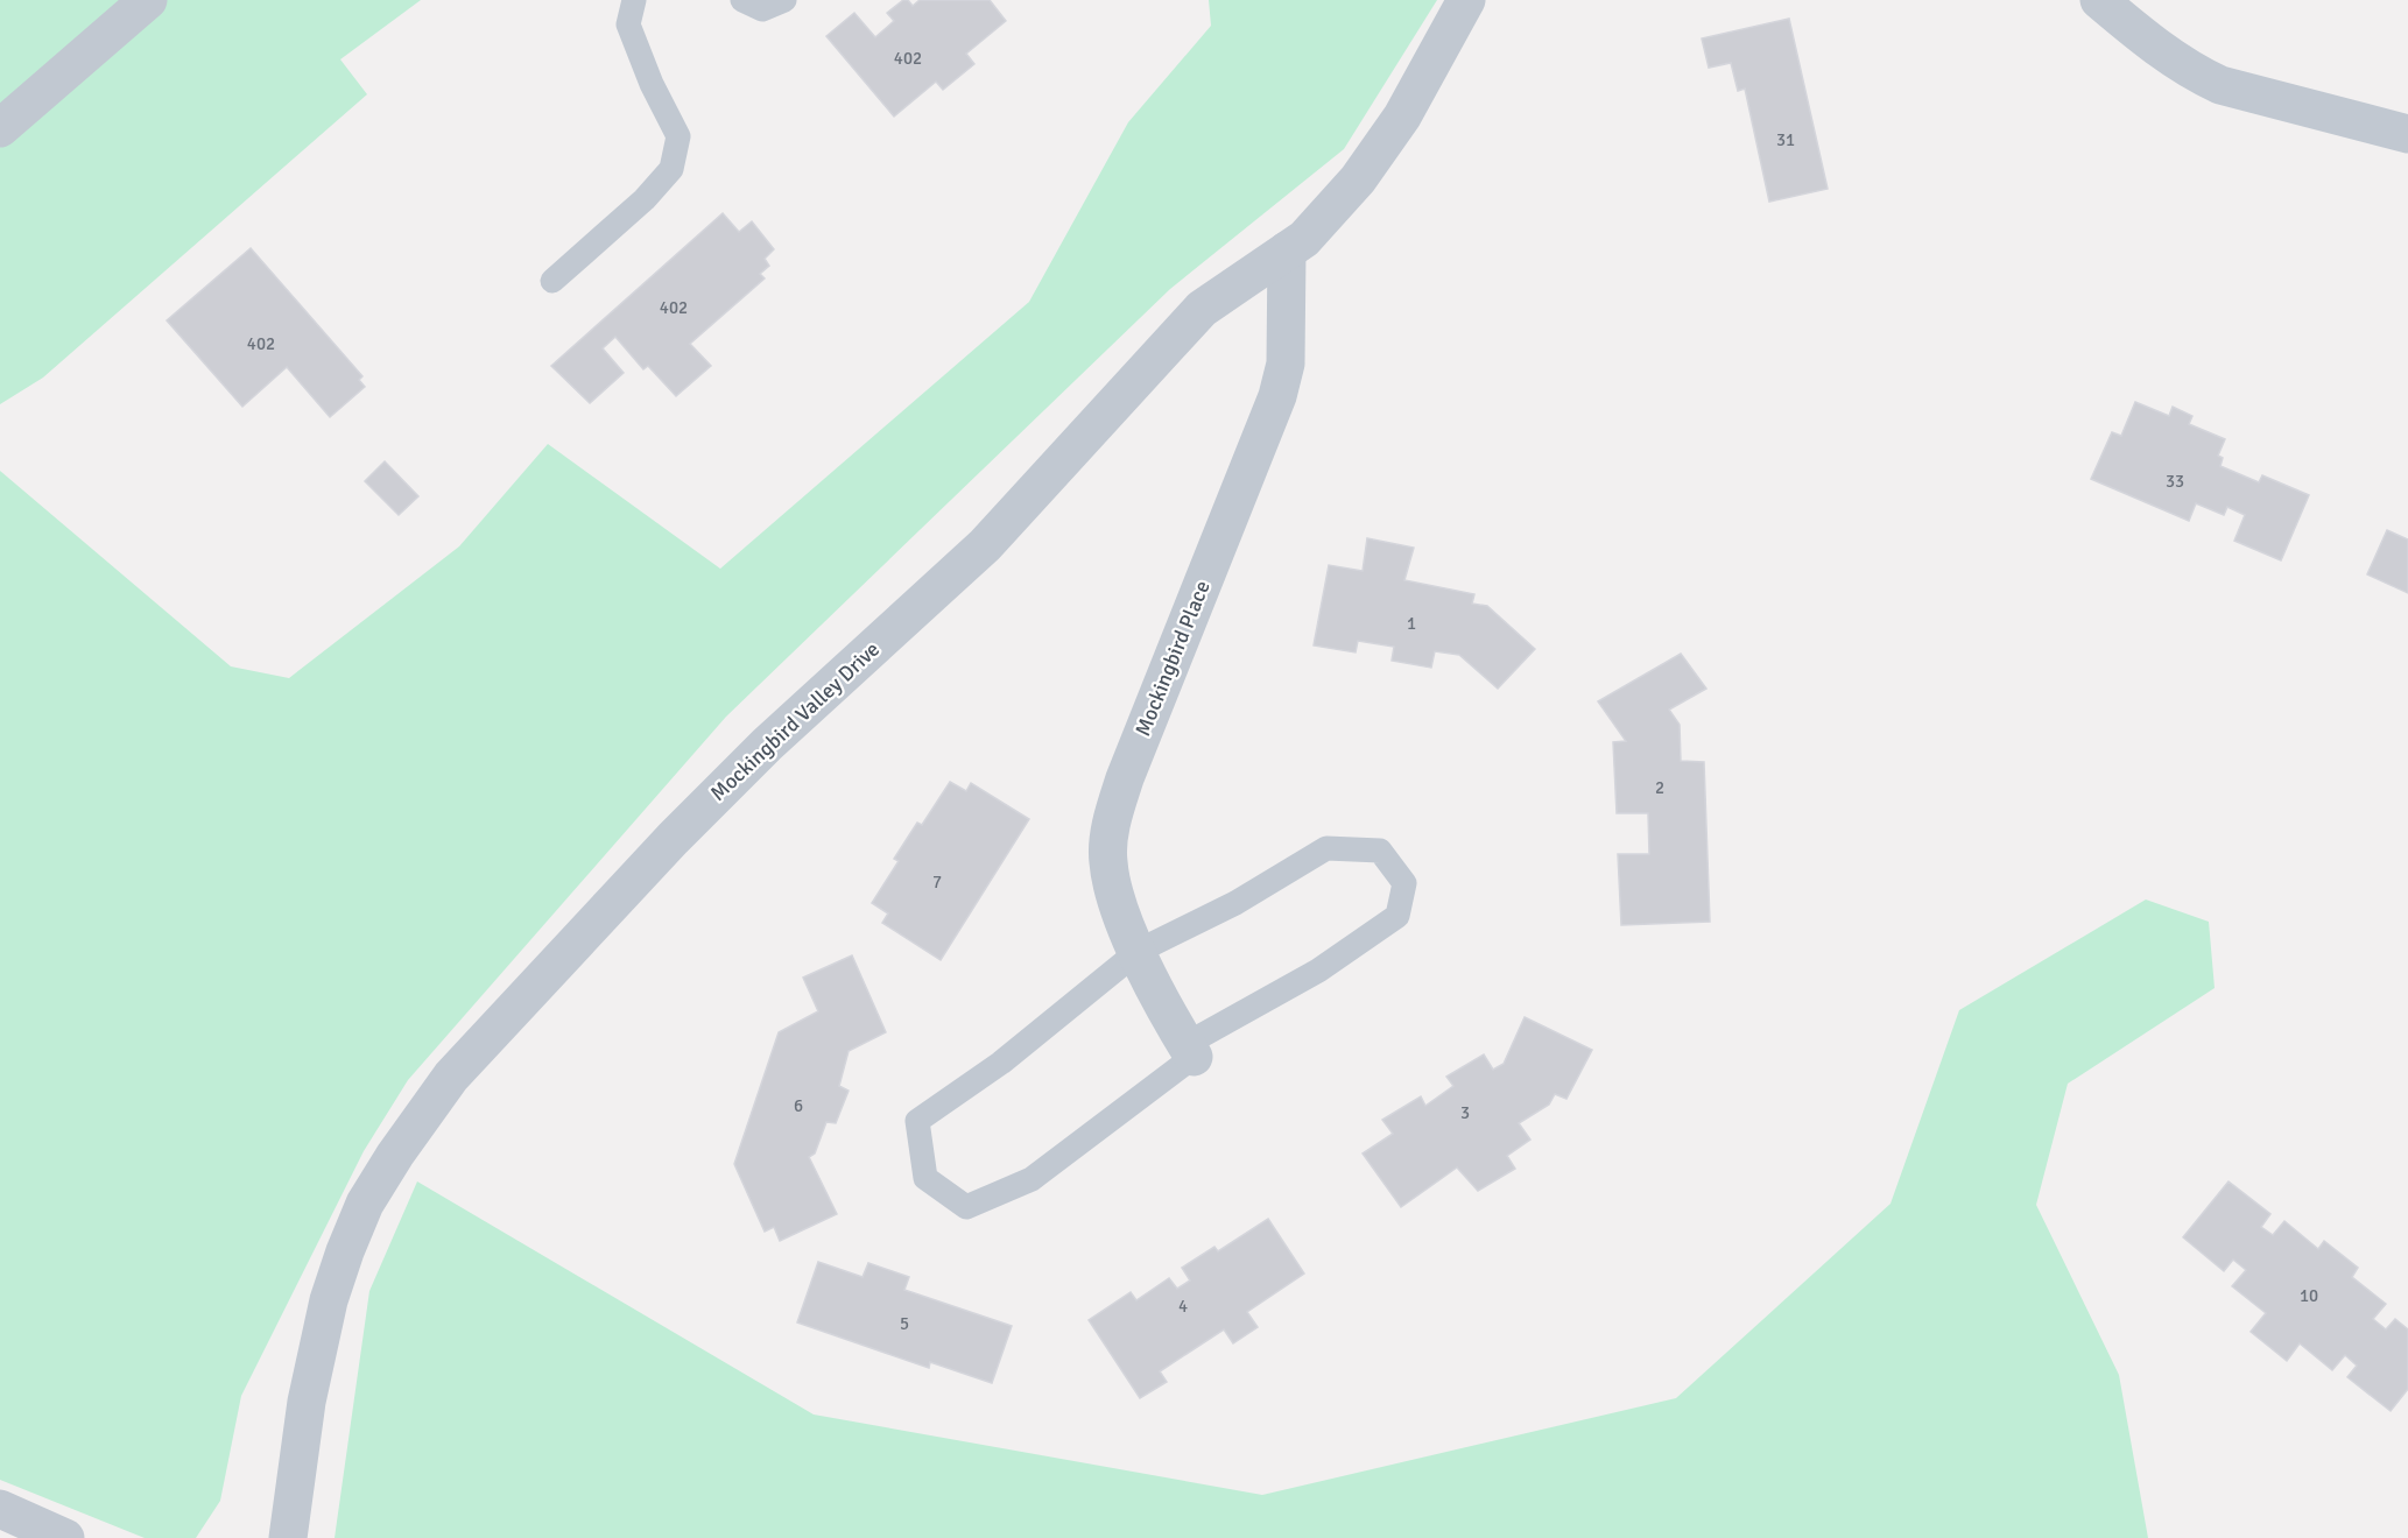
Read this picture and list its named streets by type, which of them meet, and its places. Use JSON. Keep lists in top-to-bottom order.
{
  "streets": {
    "street": ["Mockingbird Place", "Mockingbird Valley Drive"]
  },
  "crossings": [
    ["Mockingbird Place", "Mockingbird Valley Drive"]
  ],
  "house_numbers": [
    "402",
    "31",
    "402",
    "402",
    "33",
    "1",
    "2",
    "7",
    "6",
    "3",
    "10",
    "4",
    "5"
  ]
}
